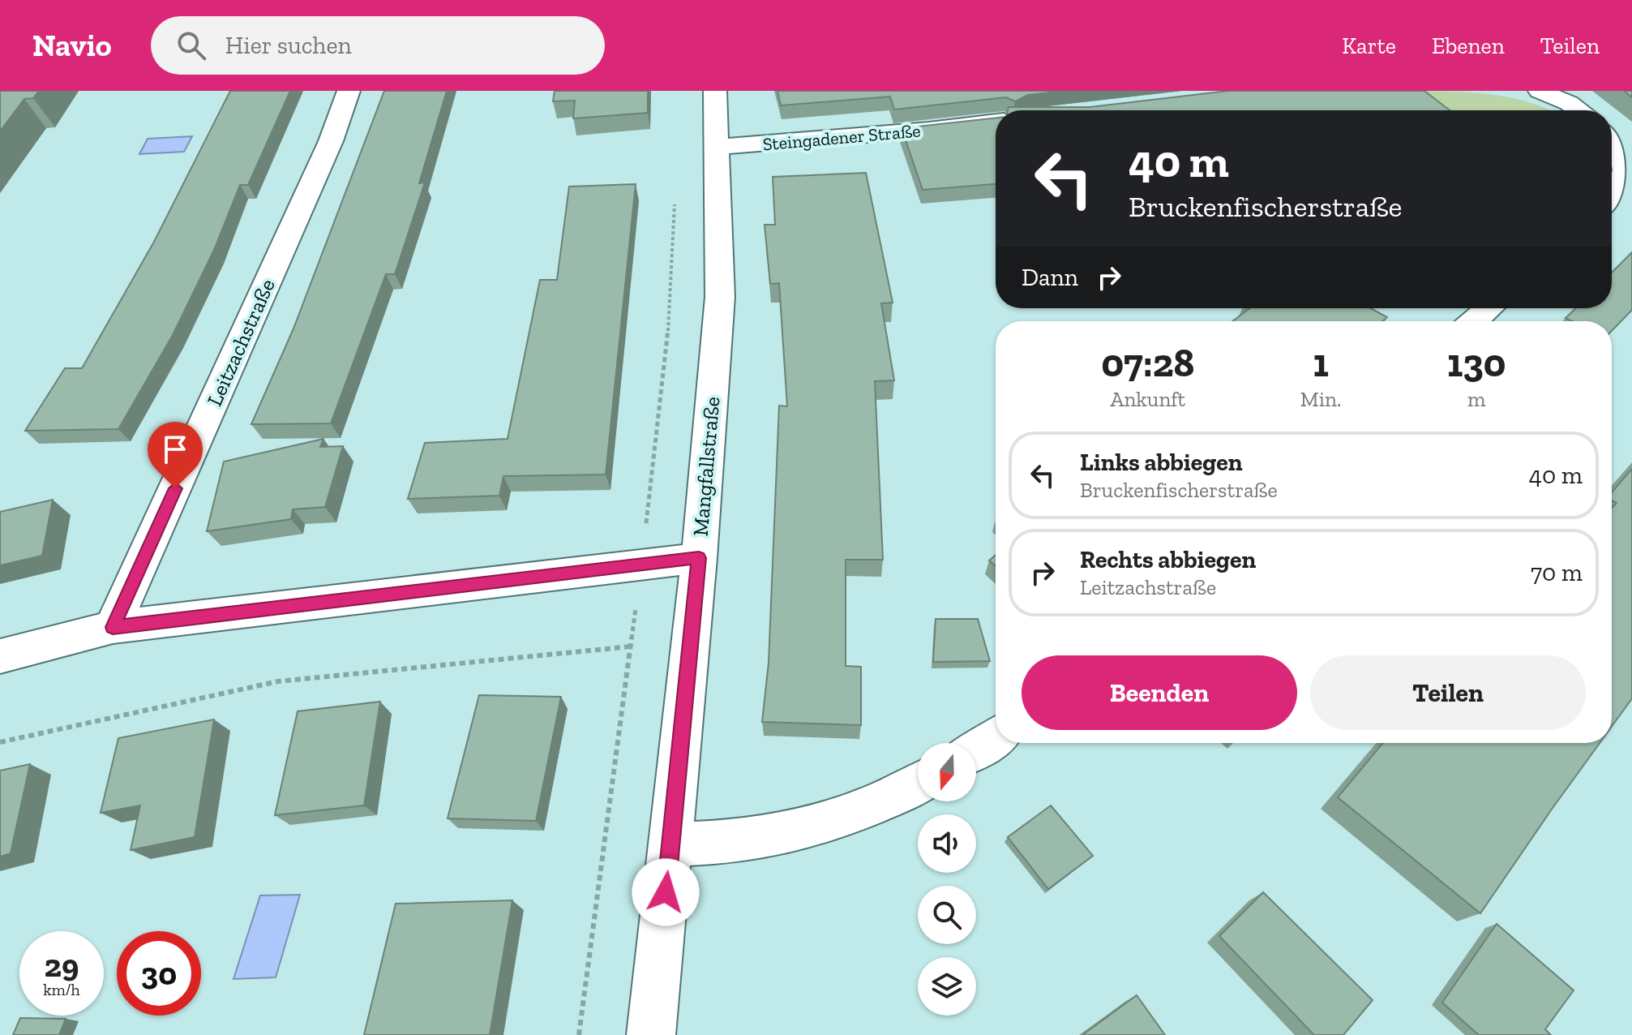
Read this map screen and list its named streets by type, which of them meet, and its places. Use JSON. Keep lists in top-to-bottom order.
{
  "streets": {
    "street": ["Steingadener Straße", "Leitzachstraße", "Mangfallstraße"]
  },
  "crossings": [
    ["Steingadener Straße", "Mangfallstraße"]
  ],
  "north": "bottom",
  "page": {
    "header": "Navio",
    "search": "Hier suchen",
    "nav": ["Karte", "Ebenen", "Teilen"],
    "turn": ["40 m", "Bruckenfischerstraße"],
    "then": "Dann",
    "eta": [
      "07:28",
      "Ankunft",
      "1",
      "Min.",
      "130",
      "m"
    ],
    "list": [
      {
        "name": "Links abbiegen",
        "note": "Bruckenfischerstraße",
        "value": "40 m"
      },
      {
        "name": "Rechts abbiegen",
        "note": "Leitzachstraße",
        "value": "70 m"
      }
    ],
    "buttons": ["Beenden", "Teilen"],
    "speed": "29 km/h",
    "limit": "30"
  }
}
